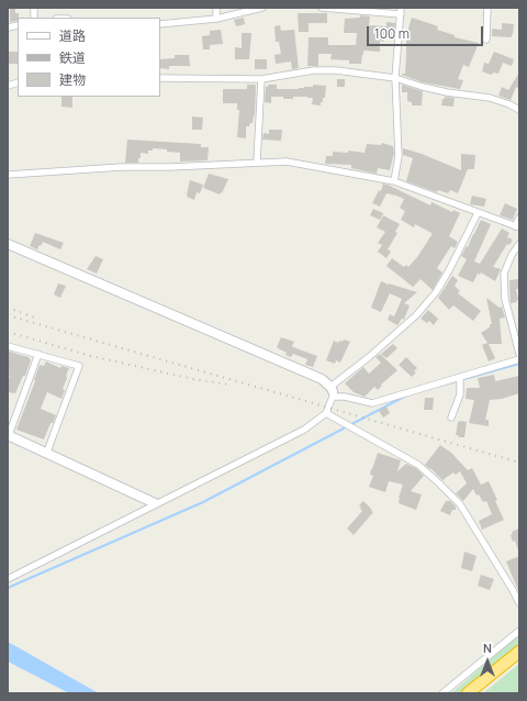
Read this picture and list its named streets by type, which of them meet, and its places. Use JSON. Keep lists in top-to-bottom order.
{
  "legend": ["道路", "鉄道", "建物"],
  "scale_bar": "100 m",
  "north": "top"
}
